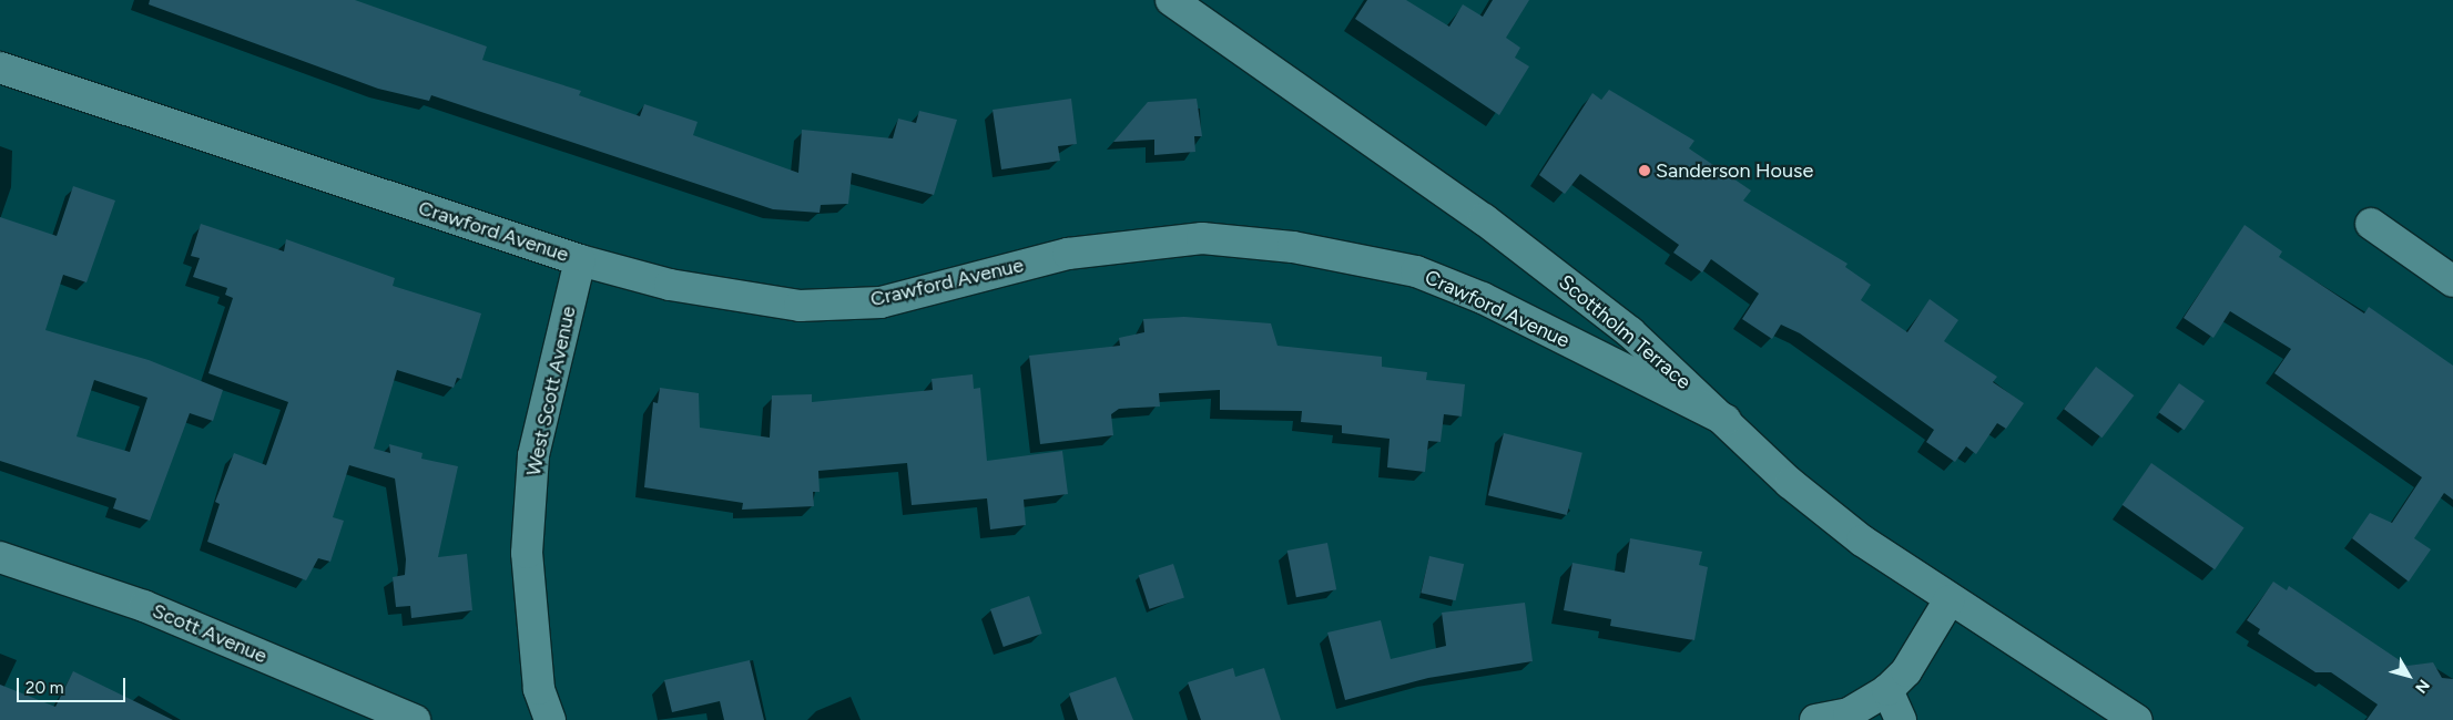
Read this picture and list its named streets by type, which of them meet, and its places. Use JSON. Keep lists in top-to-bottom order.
{
  "streets": {
    "street": [
      "Crawford Avenue",
      "Scottholm Terrace",
      "West Scott Avenue",
      "Scott Avenue"
    ]
  },
  "crossings": [
    ["Crawford Avenue", "Scottholm Terrace"],
    ["Crawford Avenue", "West Scott Avenue"]
  ],
  "places": ["Sanderson House"],
  "scale_bar": "20 m",
  "north": "bottom right"
}
